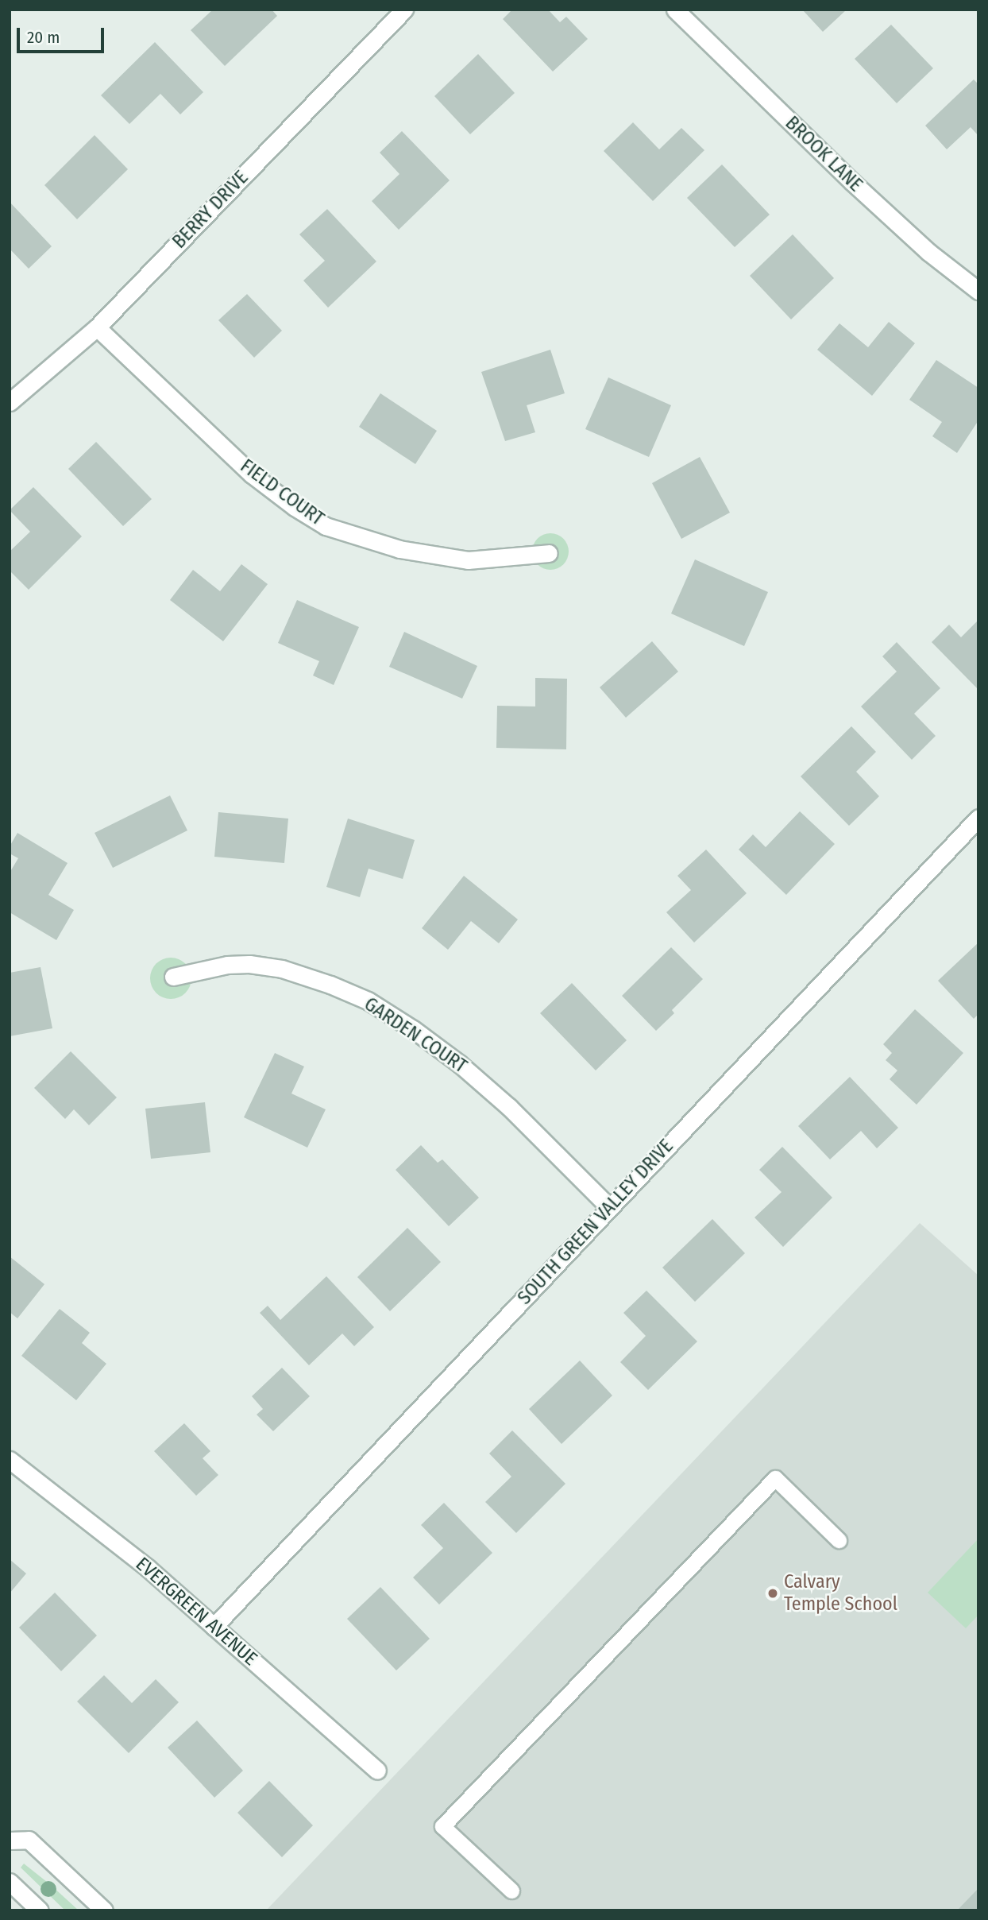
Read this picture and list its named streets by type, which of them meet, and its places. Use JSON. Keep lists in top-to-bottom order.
{
  "streets": {
    "street": [
      "BROOK LANE",
      "BERRY DRIVE",
      "FIELD COURT",
      "GARDEN COURT",
      "SOUTH GREEN VALLEY DRIVE",
      "EVERGREEN AVENUE"
    ]
  },
  "crossings": [
    ["BERRY DRIVE", "FIELD COURT"],
    ["GARDEN COURT", "SOUTH GREEN VALLEY DRIVE"],
    ["SOUTH GREEN VALLEY DRIVE", "EVERGREEN AVENUE"]
  ],
  "places": ["Calvary Temple School"],
  "scale_bar": "20 m"
}
